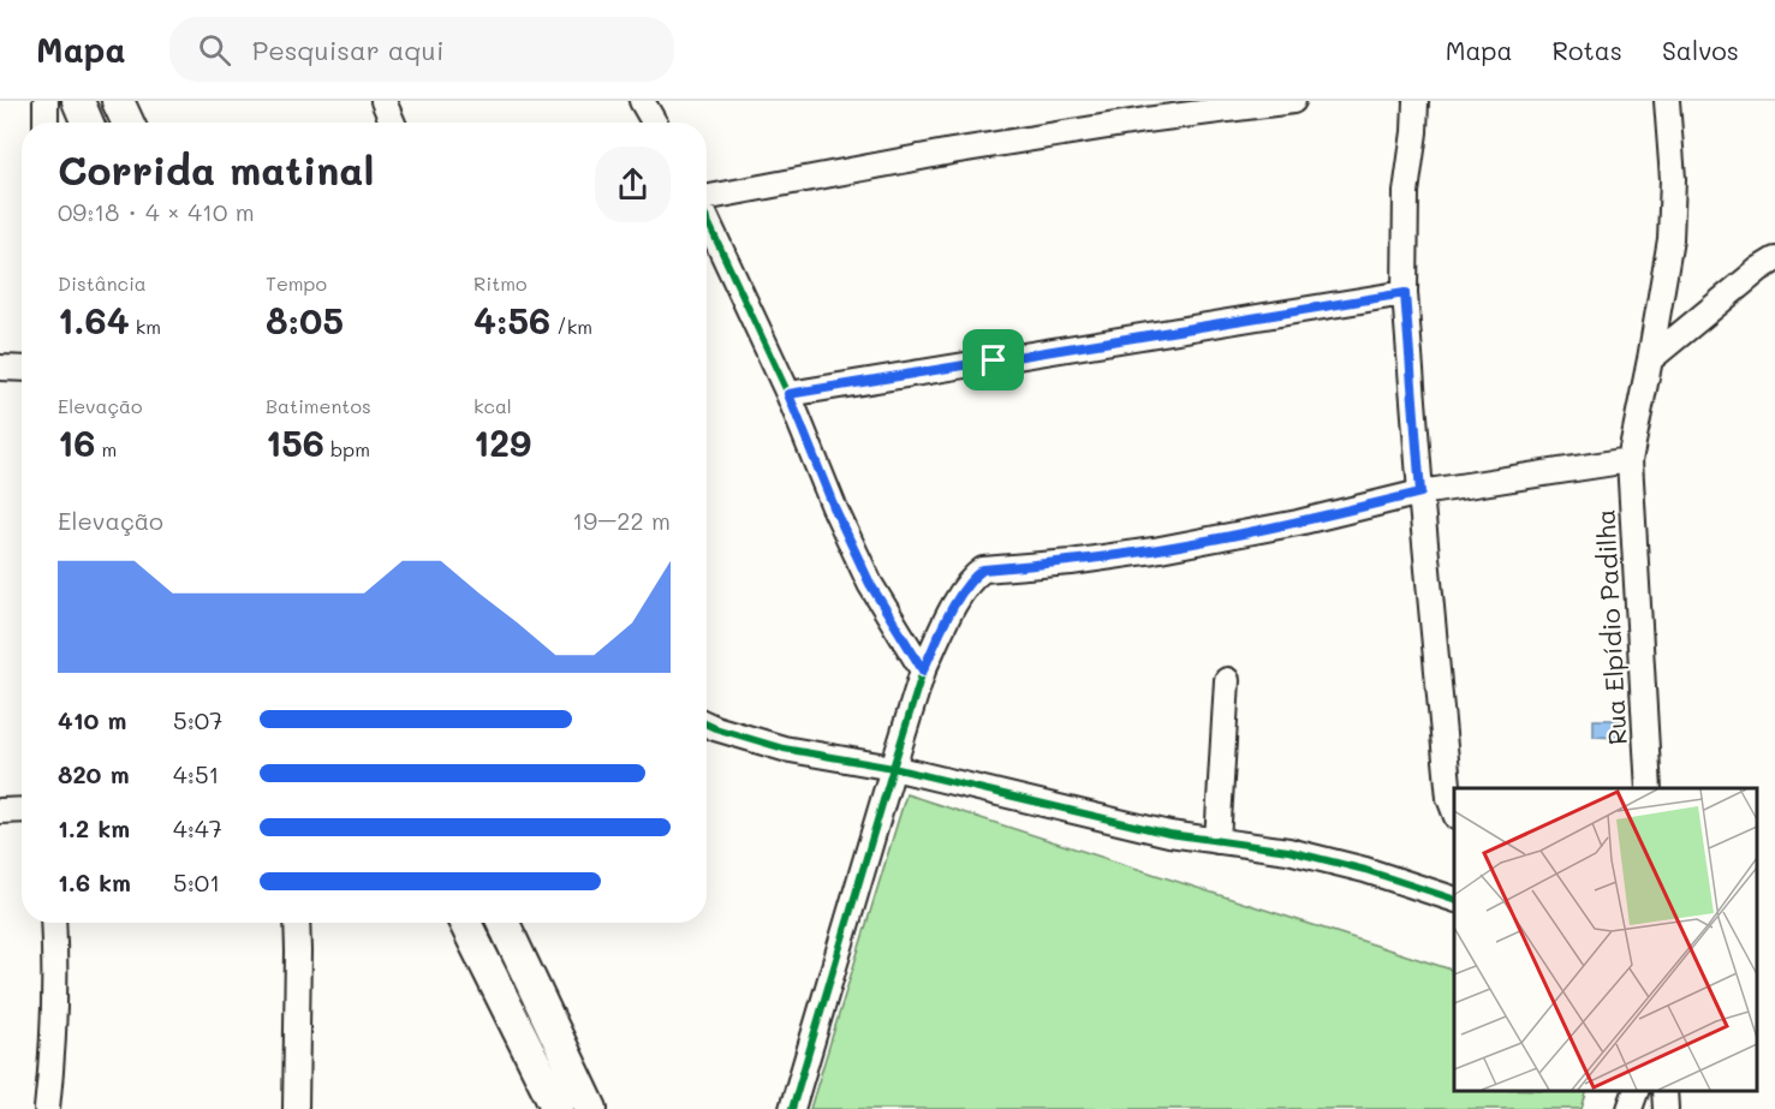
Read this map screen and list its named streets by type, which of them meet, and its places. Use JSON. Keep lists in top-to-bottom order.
{
  "streets": {
    "street": ["Rua Elpídio Padilha"]
  },
  "page": {
    "header": "Mapa",
    "search": "Pesquisar aqui",
    "nav": ["Mapa", "Rotas", "Salvos"],
    "heading": ["Corrida matinal", "09:18 · 4 × 410 m"],
    "stats": [
      ["Distância", "1.64 km"],
      ["Tempo", "8:05"],
      ["Ritmo", "4:56 /km"],
      ["Elevação", "16 m"],
      ["Batimentos", "156 bpm"],
      ["kcal", "129"]
    ],
    "chart": ["Elevação", "19–22 m"],
    "list": [
      {
        "name": "410 m",
        "note": "5:07"
      },
      {
        "name": "820 m",
        "note": "4:51"
      },
      {
        "name": "1.2 km",
        "note": "4:47"
      },
      {
        "name": "1.6 km",
        "note": "5:01"
      }
    ]
  }
}
